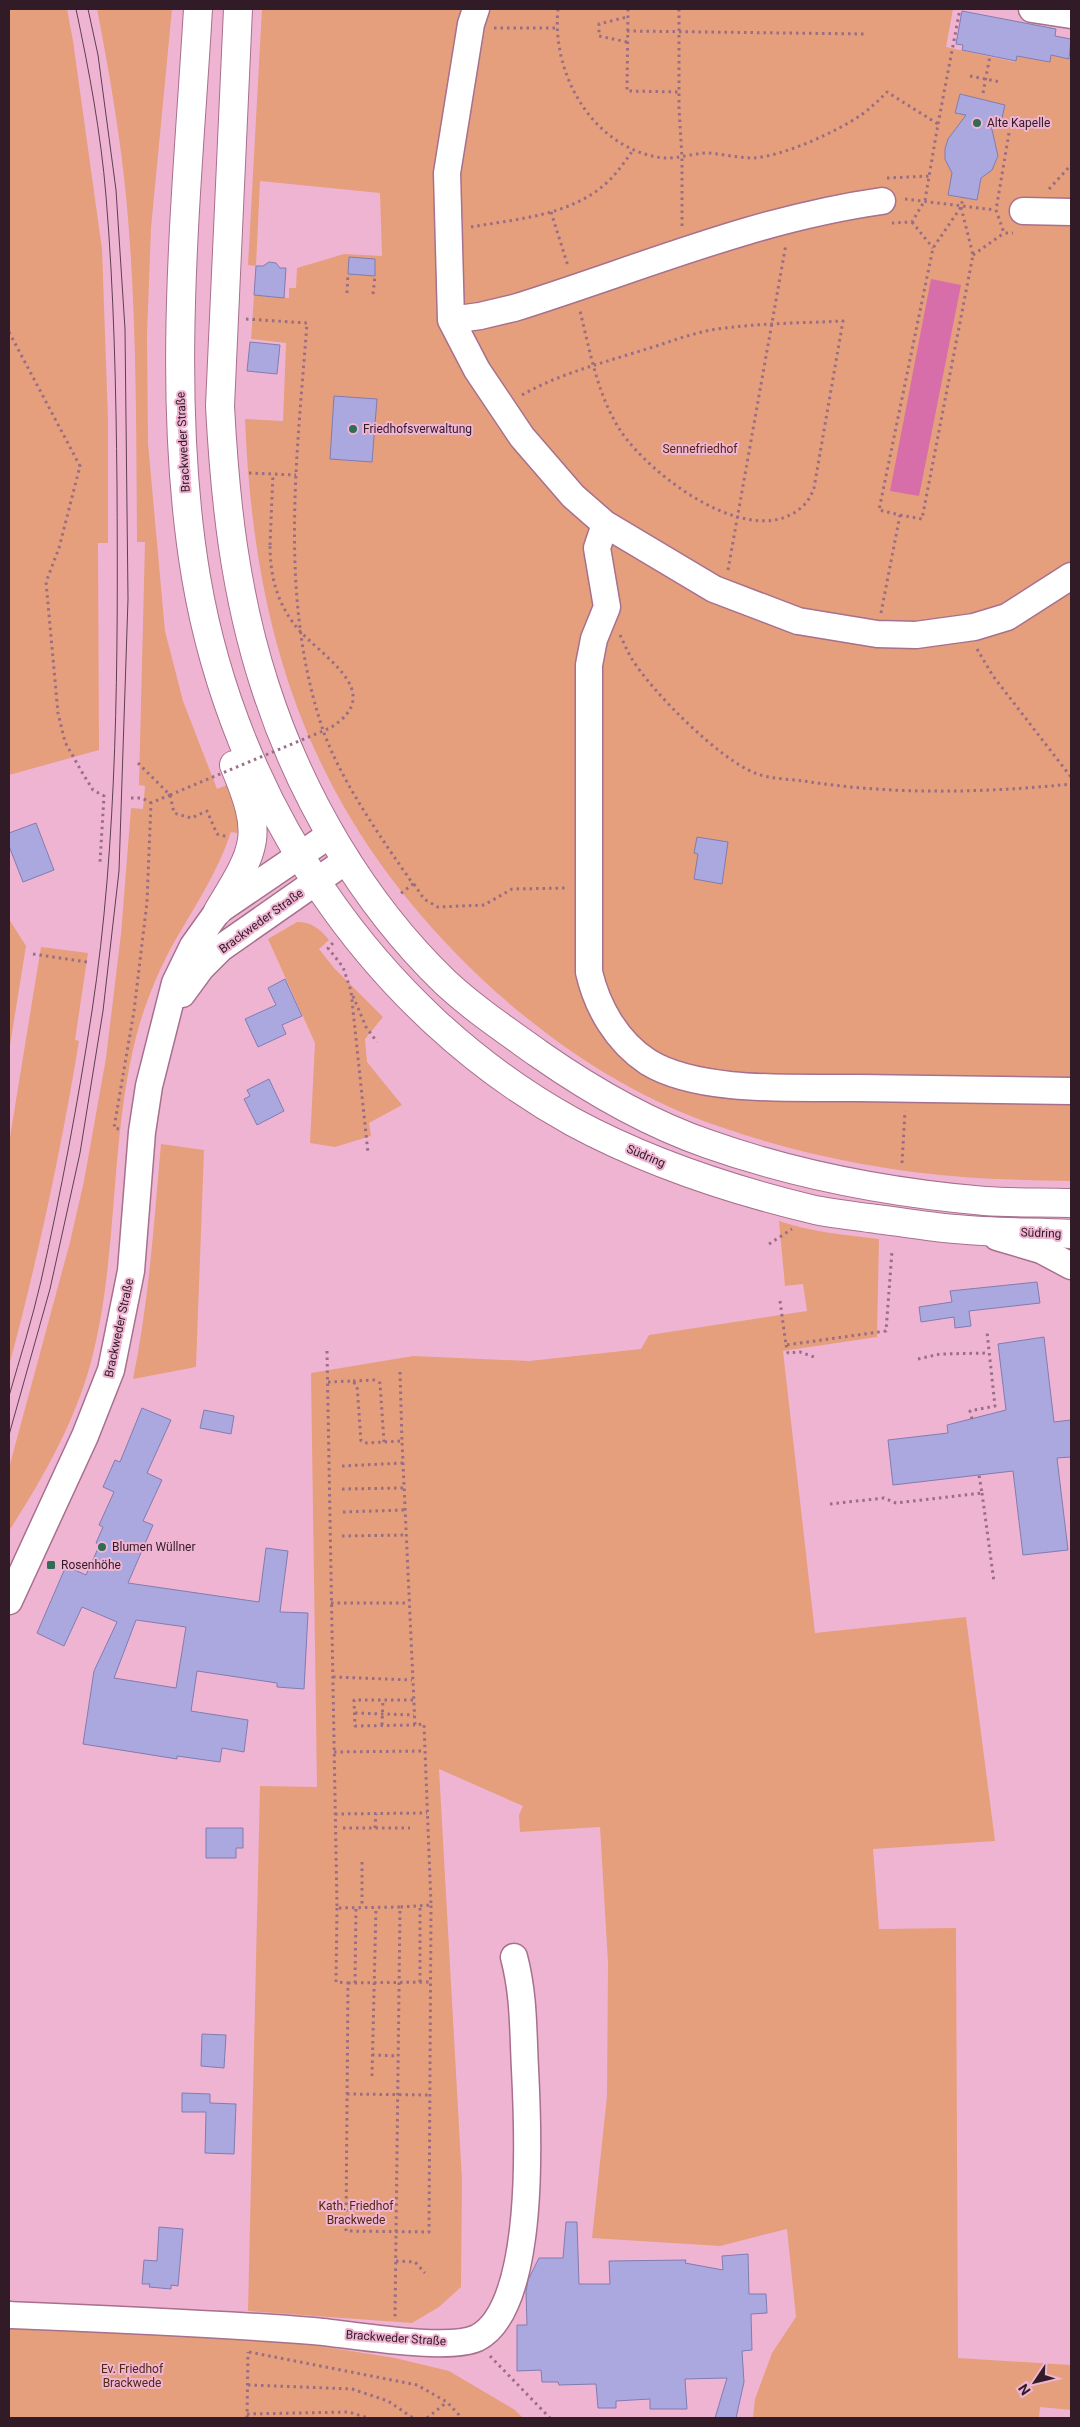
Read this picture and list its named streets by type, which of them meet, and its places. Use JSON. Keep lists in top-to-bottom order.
{
  "streets": {
    "main road": ["Brackweder Straße", "Südring"]
  },
  "crossings": [
    ["Brackweder Straße", "Südring"]
  ],
  "parks": ["Sennefriedhof", "Kath. Friedhof Brackwede", "Ev. Friedhof Brackwede"],
  "places": {
    "other": ["Alte Kapelle", "Friedhofsverwaltung", "Blumen Wüllner"],
    "transit": ["Rosenhöhe"]
  },
  "north": "bottom left"
}
